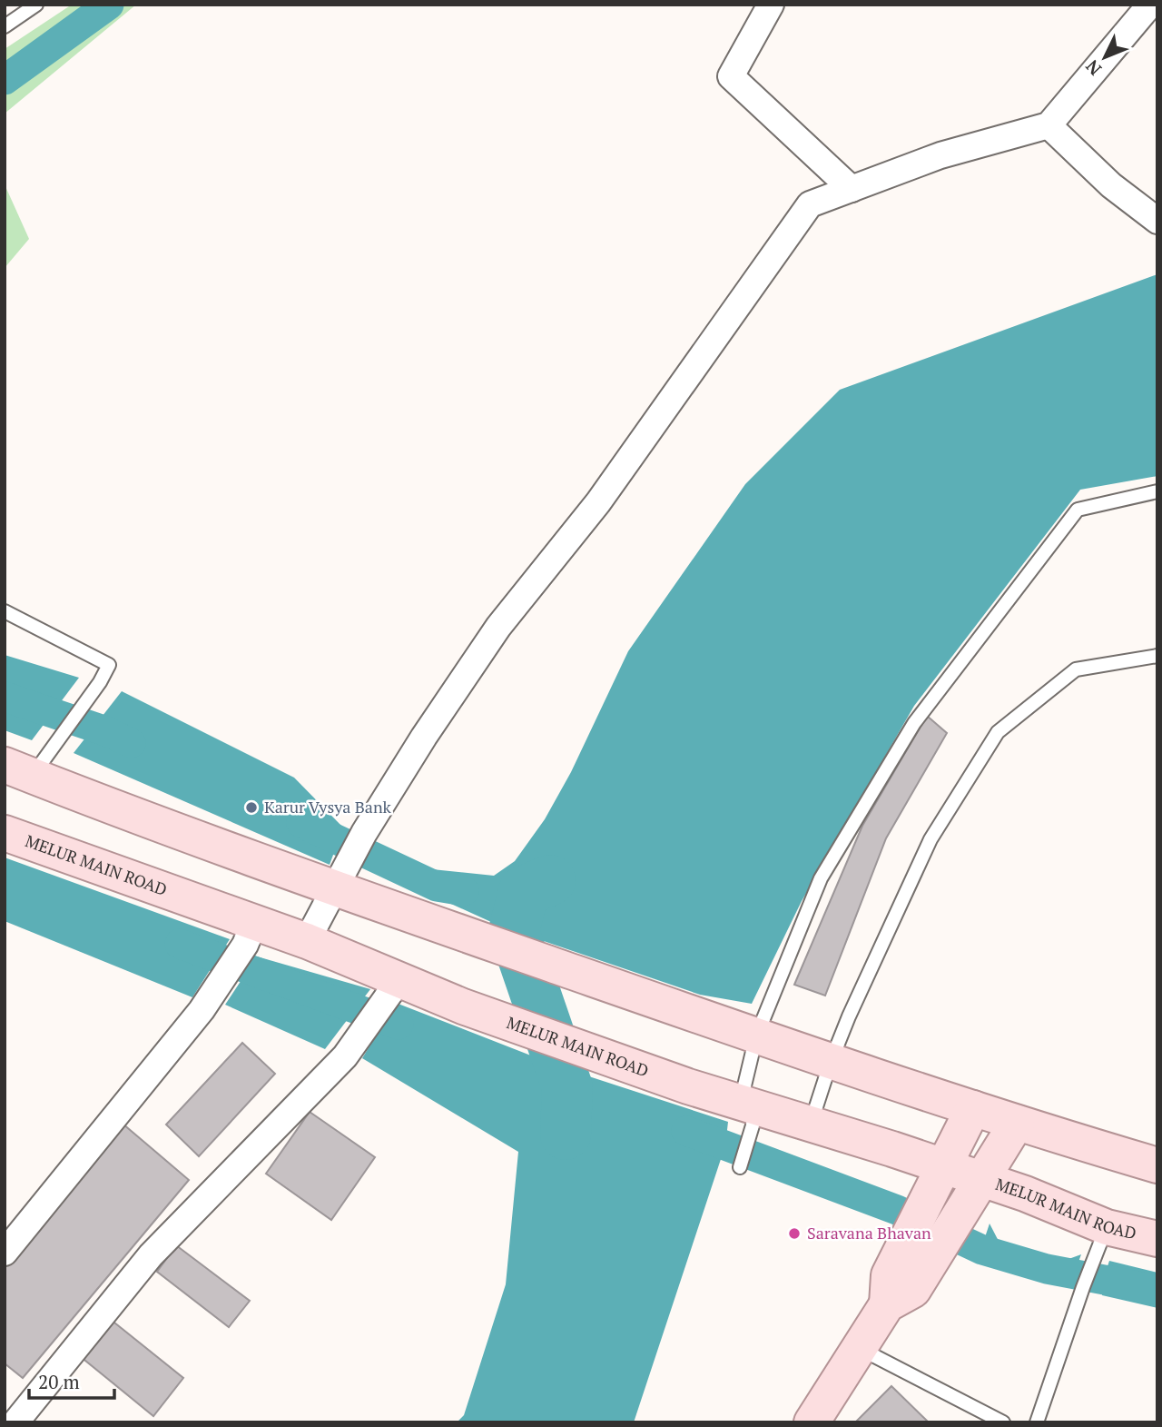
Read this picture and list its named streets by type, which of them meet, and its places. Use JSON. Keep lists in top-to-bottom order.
{
  "streets": {
    "main road": ["MELUR MAIN ROAD"]
  },
  "places": ["Karur Vysya Bank", "Saravana Bhavan"],
  "scale_bar": "20 m",
  "north": "bottom left"
}
